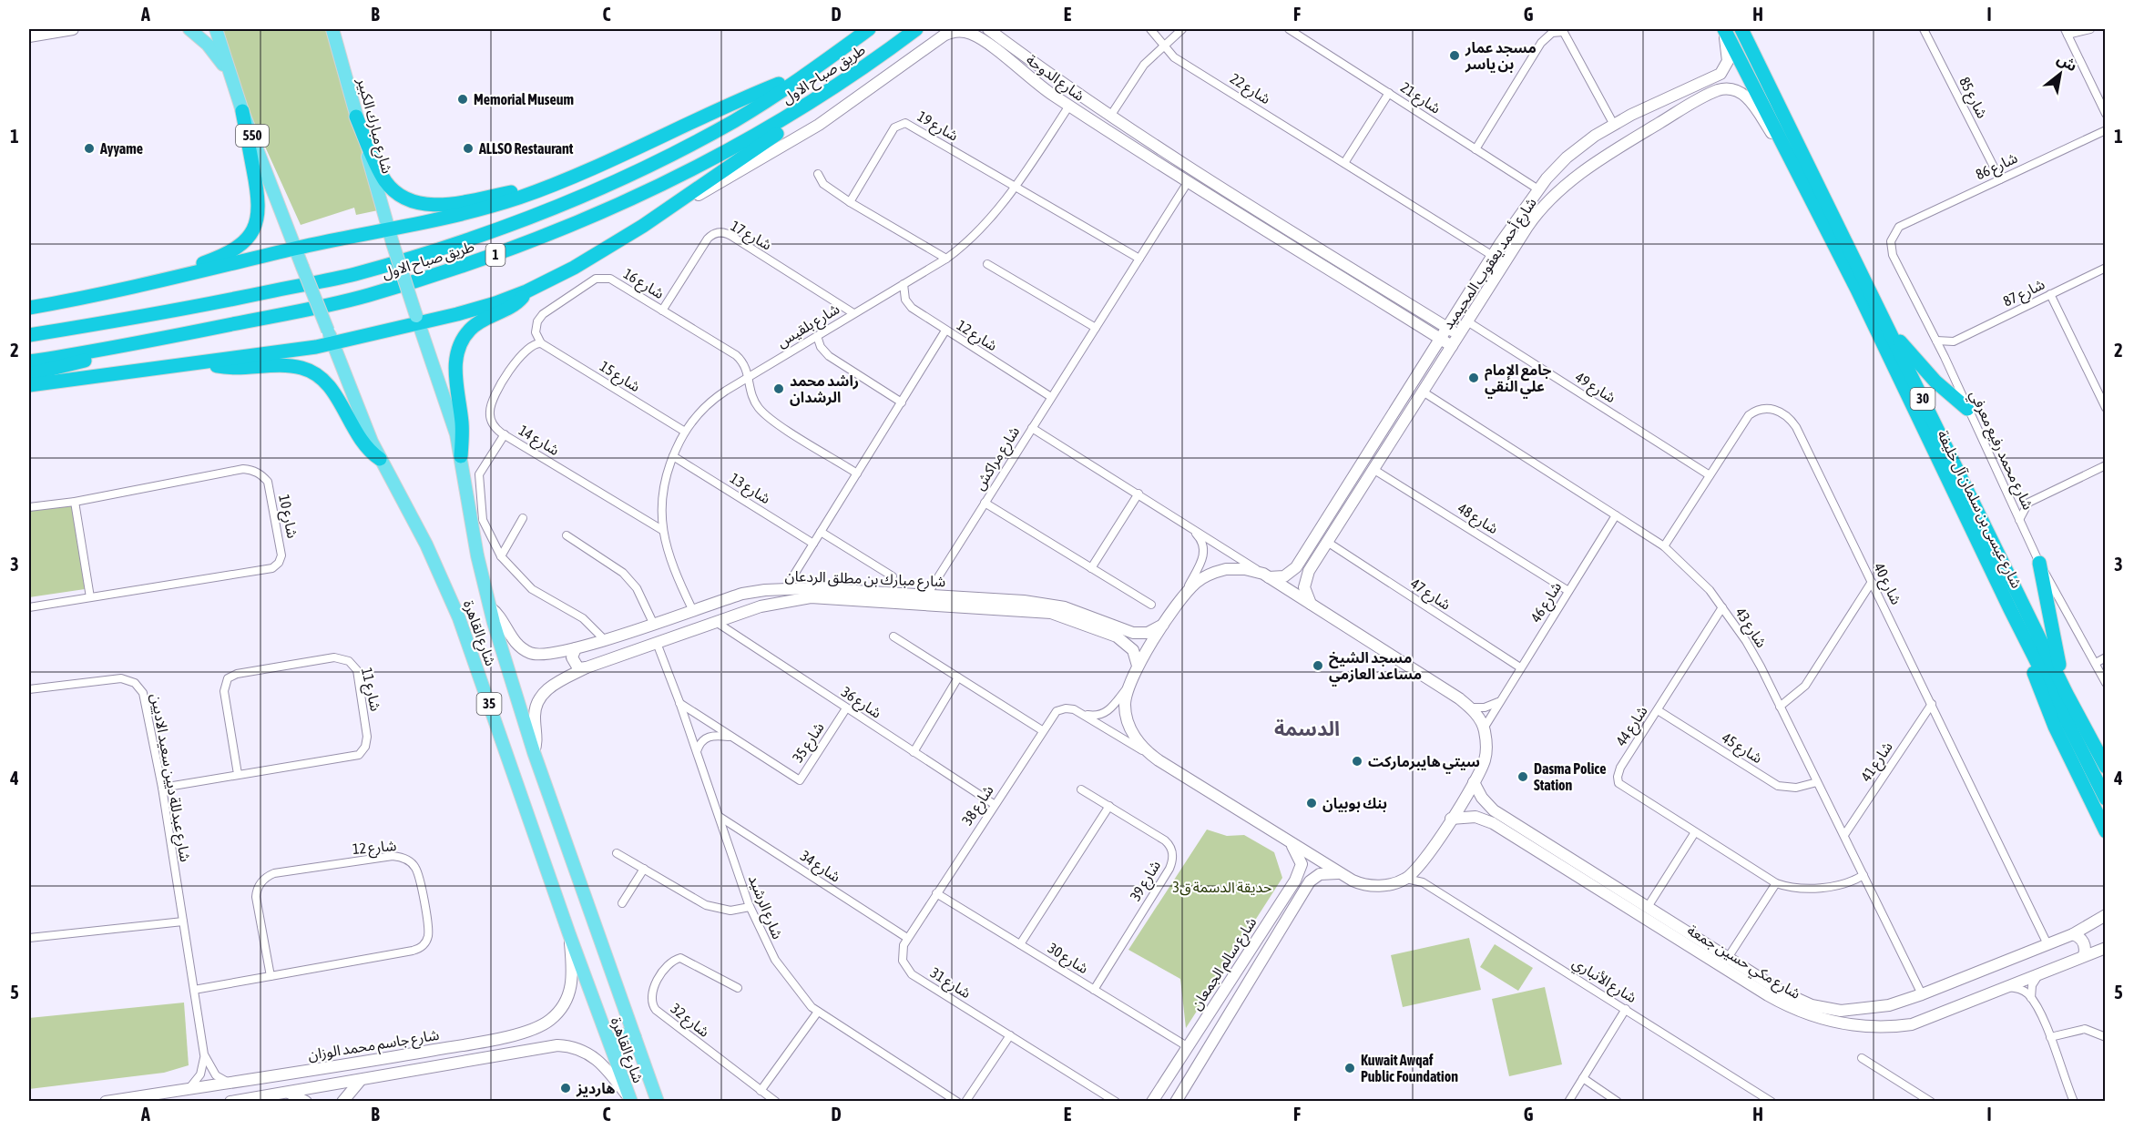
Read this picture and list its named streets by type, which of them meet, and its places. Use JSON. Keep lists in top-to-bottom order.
{
  "streets": {
    "highway": [
      "طريق صباح الاول",
      "1",
      "30",
      "شارع عيسى بن سلمان آل خليفة"
    ],
    "main road": [
      "شارع مبارك الكبير",
      "550",
      "شارع القاهرة",
      "35"
    ],
    "street": [
      "شارع الدوحة",
      "شارع 22",
      "شارع 21",
      "شارع 85",
      "شارع 19",
      "شارع 86",
      "شارع 17",
      "شارع أحمد يعقوب المحيميد",
      "شارع 16",
      "شارع 87",
      "شارع بلقيس",
      "شارع 12",
      "شارع 15",
      "شارع 49",
      "شارع 14",
      "شارع محمد رفيع معرفي",
      "شارع مراكش",
      "شارع 13",
      "شارع 10",
      "شارع 48",
      "شارع مبارك بن مطلق الردعان",
      "شارع 40",
      "شارع 47",
      "شارع 46",
      "شارع 43",
      "شارع 11",
      "شارع 36",
      "شارع 44",
      "شارع 35",
      "شارع 45",
      "شارع 41",
      "شارع عبدللة ديين سعيد الاديين",
      "شارع 38",
      "شارع 34",
      "شارع 39",
      "شارع الرشيد",
      "شارع 30",
      "شارع مكي حسين جمعة",
      "شارع سالم الجمعان",
      "شارع الأنباري",
      "شارع 31",
      "شارع 32",
      "شارع جاسم محمد الوزان"
    ]
  },
  "crossings": [
    ["شارع الدوحة", "شارع أحمد يعقوب المحيميد"],
    ["شارع الدوحة", "شارع بلقيس"],
    ["شارع الدوحة", "شارع مراكش"],
    ["شارع 22", "شارع أحمد يعقوب المحيميد"],
    ["شارع 21", "شارع أحمد يعقوب المحيميد"],
    ["شارع 85", "شارع 86"],
    ["شارع مبارك الكبير", "شارع القاهرة"],
    ["شارع 19", "شارع بلقيس"],
    ["550", "شارع القاهرة"],
    ["شارع 86", "شارع محمد رفيع معرفي"],
    ["شارع 17", "شارع 16"],
    ["شارع 17", "شارع بلقيس"],
    ["شارع أحمد يعقوب المحيميد", "شارع 49"],
    ["شارع أحمد يعقوب المحيميد", "شارع عيسى بن سلمان آل خليفة"],
    ["شارع أحمد يعقوب المحيميد", "شارع 48"],
    ["شارع أحمد يعقوب المحيميد", "شارع 47"],
    ["شارع أحمد يعقوب المحيميد", "شارع 43"],
    ["شارع 16", "شارع بلقيس"],
    ["شارع 16", "شارع 15"],
    ["شارع 16", "شارع 14"],
    ["شارع 87", "شارع محمد رفيع معرفي"],
    ["شارع بلقيس", "شارع 12"],
    ["شارع بلقيس", "شارع 15"],
    ["شارع بلقيس", "شارع 14"],
    ["شارع بلقيس", "شارع 13"],
    ["شارع بلقيس", "شارع مبارك بن مطلق الردعان"],
    ["شارع 12", "شارع مراكش"],
    ["شارع 12", "شارع عبدللة ديين سعيد الاديين"],
    ["شارع 15", "شارع 14"],
    ["شارع 49", "شارع 40"],
    ["شارع مراكش", "شارع مبارك بن مطلق الردعان"],
    ["شارع 48", "شارع 46"],
    ["شارع مبارك بن مطلق الردعان", "شارع القاهرة"],
    ["شارع مبارك بن مطلق الردعان", "شارع 36"],
    ["شارع مبارك بن مطلق الردعان", "شارع الرشيد"],
    ["شارع 40", "شارع 43"],
    ["شارع 40", "شارع 41"],
    ["شارع 40", "شارع مكي حسين جمعة"],
    ["شارع 47", "شارع 46"],
    ["شارع 46", "شارع 43"],
    ["شارع 43", "شارع 44"],
    ["شارع 43", "شارع 45"],
    ["شارع 43", "شارع 41"],
    ["شارع 43", "شارع مكي حسين جمعة"],
    ["شارع القاهرة", "شارع جاسم محمد الوزان"],
    ["شارع 11", "شارع عبدللة ديين سعيد الاديين"],
    ["شارع 36", "شارع 35"],
    ["شارع 36", "شارع 38"],
    ["شارع 44", "شارع 45"],
    ["شارع 35", "شارع الرشيد"],
    ["شارع عبدللة ديين سعيد الاديين", "شارع جاسم محمد الوزان"],
    ["شارع 38", "شارع 34"],
    ["شارع 38", "شارع 30"],
    ["شارع 38", "شارع 31"],
    ["شارع 34", "شارع الرشيد"],
    ["شارع 34", "شارع 31"],
    ["شارع 39", "شارع 30"],
    ["شارع 30", "شارع سالم الجمعان"]
  ],
  "districts": ["الدسمة"],
  "parks": ["حديقة الدسمة ق3"],
  "places": [
    "مسجد عمار بن ياسر",
    "Memorial Museum",
    "Ayyame",
    "ALLSO Restaurant",
    "جامع الإمام علي النقي",
    "راشد محمد الرشدان",
    "مسجد الشيخ مساعد العازمي",
    "سيتي هايبرماركت",
    "Dasma Police Station",
    "بنك بوبيان",
    "Kuwait Awqaf Public Foundation",
    "هارديز"
  ],
  "north": "top right",
  "grid": {
    "columns": [
      "A",
      "B",
      "C",
      "D",
      "E",
      "F",
      "G",
      "H",
      "I"
    ],
    "rows": [
      "1",
      "2",
      "3",
      "4",
      "5"
    ]
  }
}
